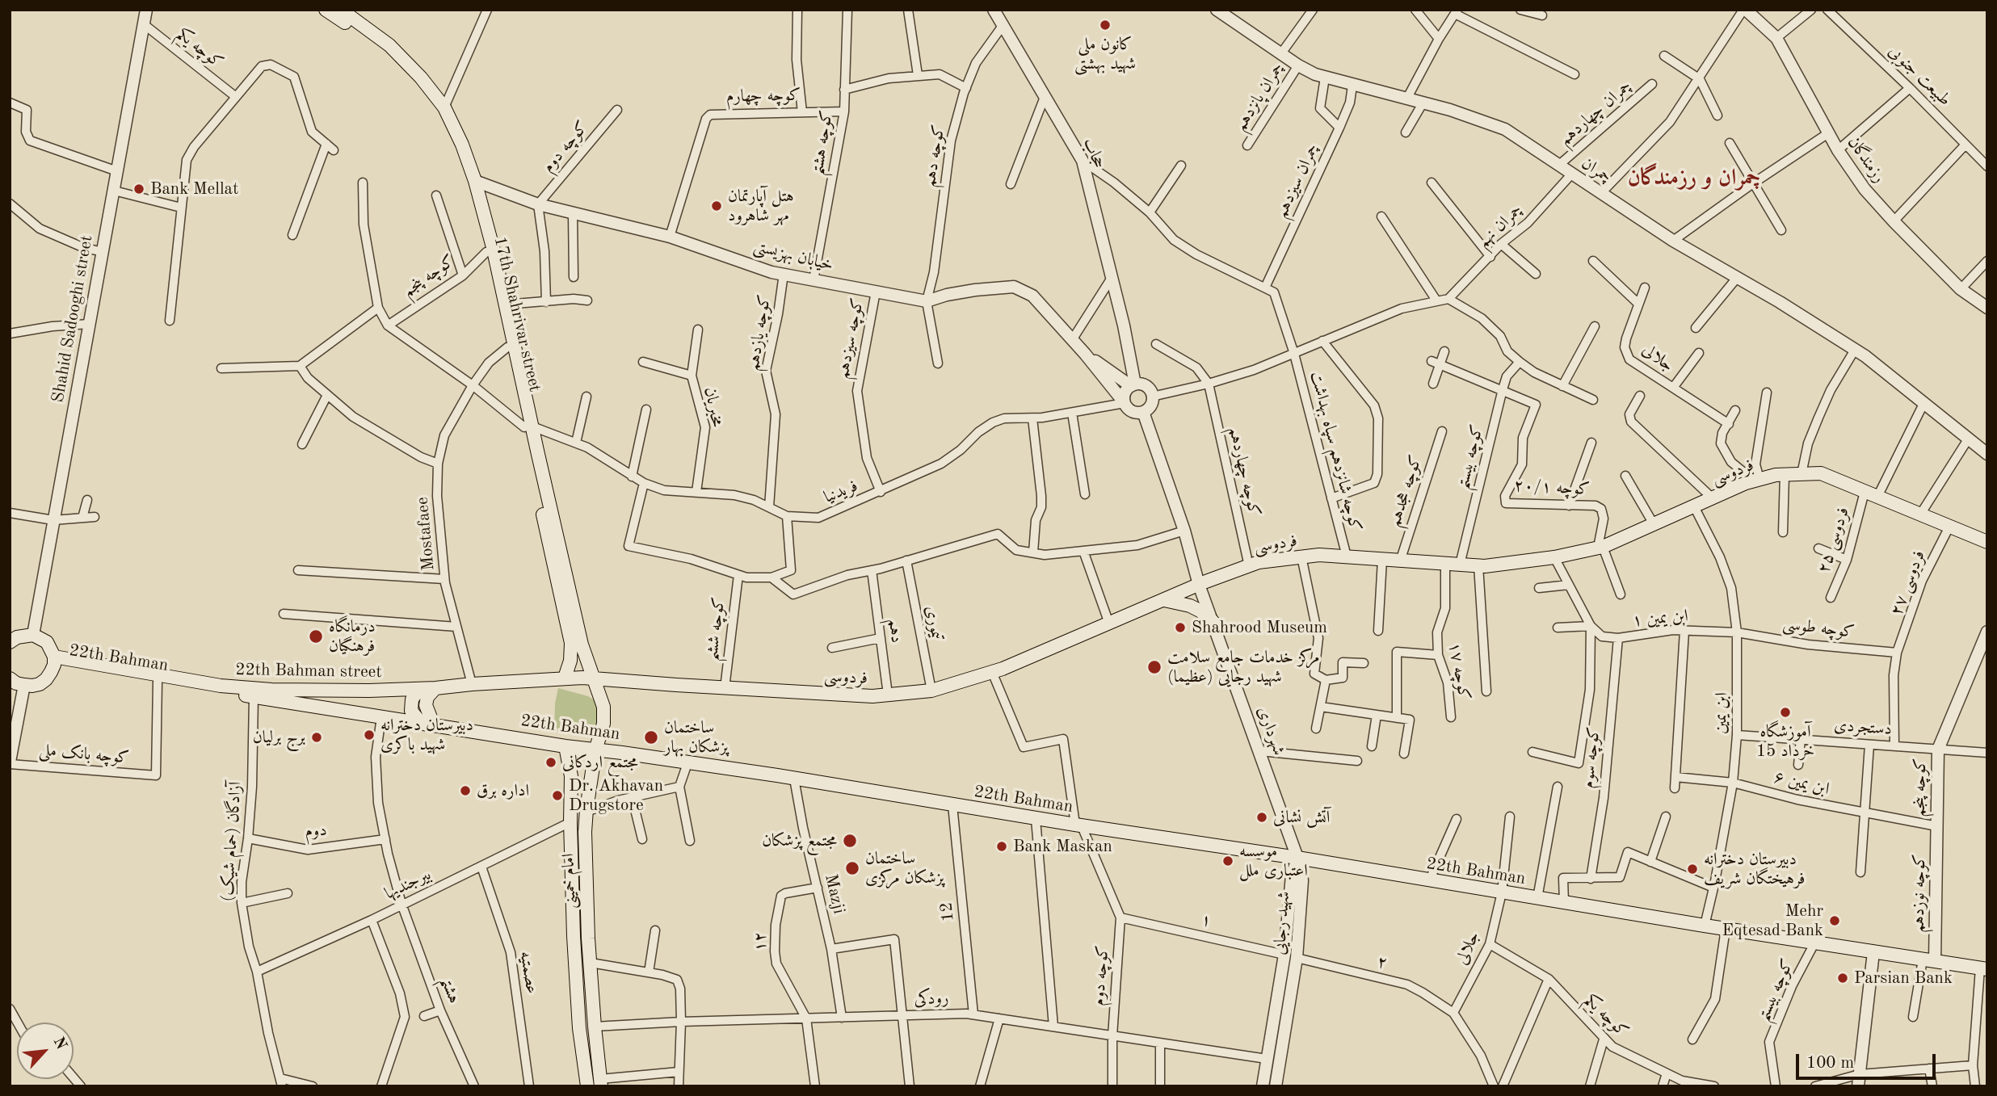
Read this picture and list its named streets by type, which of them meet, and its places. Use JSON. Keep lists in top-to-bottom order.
{
  "streets": {
    "main road": [
      "17th Shahrivar street",
      "فردوسی",
      "22th Bahman",
      "22th Bahman street",
      "امام خمینی"
    ],
    "street": [
      "کوچه یکم",
      "طبیعت جنوبی",
      "کوچه چهارم",
      "چمران پانزدهم",
      "چمران چهاردهم",
      "کوچه هشتم",
      "کوچه دوم",
      "حجاب",
      "کوچه دهم",
      "رزمندگان",
      "چمران",
      "چمران سیزدهم",
      "چمران نهم",
      "خیابان بهزیستی",
      "کوچه پنجم",
      "Shahid Sadooghi street",
      "کوچه یازدهم",
      "کوچه سیزدهم",
      "جلالی",
      "مخبریان",
      "کوچه شانزدهم سپاه بهداشت",
      "کوچه بیستم",
      "کوچه چهاردهم",
      "کوچه ۲۰/۱",
      "کوچه هجدهم",
      "فریدنیا",
      "Mostafaee",
      "فردوسی ۲۵",
      "فردوسی ۲۷",
      "ابن یمین ۱",
      "تیموری",
      "کوچه طوسی",
      "کوچه ششم",
      "دهم",
      "۱۷ کوچه",
      "ابن یمین",
      "دستجردی",
      "شهرداری",
      "کوچه بانک ملی",
      "کوچه سوم",
      "ابن یمین ۶",
      "دوم",
      "آزادگان (حمام شیک)",
      "بیرجندیها",
      "کوچه نوزدهم",
      "Mazji",
      "12",
      "۱",
      "شهید رجایی",
      "۱۲",
      "۲",
      "عصمتیه",
      "هشتم",
      "رودکی"
    ]
  },
  "crossings": [
    ["کوچه یکم", "Shahid Sadooghi street"],
    ["کوچه یکم", "جلالی"],
    ["کوچه چهارم", "کوچه هشتم"],
    ["کوچه چهارم", "خیابان بهزیستی"],
    ["چمران پانزدهم", "چمران"],
    ["چمران چهاردهم", "چمران"],
    ["کوچه هشتم", "خیابان بهزیستی"],
    ["کوچه دوم", "خیابان بهزیستی"],
    ["کوچه دوم", "۱"],
    ["کوچه دوم", "رودکی"],
    ["حجاب", "کوچه دهم"],
    ["حجاب", "خیابان بهزیستی"],
    ["حجاب", "فریدنیا"],
    ["کوچه دهم", "خیابان بهزیستی"],
    ["چمران", "چمران سیزدهم"],
    ["چمران", "چمران نهم"],
    ["چمران سیزدهم", "کوچه شانزدهم سپاه بهداشت"],
    ["خیابان بهزیستی", "17th Shahrivar street"],
    ["خیابان بهزیستی", "کوچه یازدهم"],
    ["خیابان بهزیستی", "کوچه سیزدهم"],
    ["خیابان بهزیستی", "فریدنیا"],
    ["کوچه پنجم", "17th Shahrivar street"],
    ["کوچه پنجم", "دستجردی"],
    ["کوچه پنجم", "کوچه نوزدهم"],
    ["17th Shahrivar street", "فردوسی"],
    ["17th Shahrivar street", "فریدنیا"],
    ["17th Shahrivar street", "22th Bahman street"],
    ["17th Shahrivar street", "امام خمینی"],
    ["کوچه یازدهم", "فریدنیا"],
    ["کوچه سیزدهم", "فریدنیا"],
    ["جلالی", "22th Bahman"],
    ["جلالی", "۲"],
    ["مخبریان", "فریدنیا"],
    ["کوچه شانزدهم سپاه بهداشت", "فردوسی"],
    ["کوچه بیستم", "فردوسی"],
    ["کوچه بیستم", "کوچه ۲۰/۱"],
    ["کوچه بیستم", "22th Bahman"],
    ["کوچه چهاردهم", "فردوسی"],
    ["فردوسی", "کوچه ۲۰/۱"],
    ["فردوسی", "کوچه هجدهم"],
    ["فردوسی", "فردوسی ۲۵"],
    ["فردوسی", "فردوسی ۲۷"],
    ["فردوسی", "تیموری"],
    ["فردوسی", "کوچه ششم"],
    ["فردوسی", "دهم"],
    ["فردوسی", "22th Bahman street"],
    ["فردوسی", "۱۷ کوچه"],
    ["فردوسی", "ابن یمین"],
    ["فردوسی", "شهرداری"],
    ["فردوسی", "امام خمینی"],
    ["Mostafaee", "22th Bahman street"],
    ["فردوسی ۲۷", "کوچه طوسی"],
    ["ابن یمین ۱", "کوچه طوسی"],
    ["ابن یمین ۱", "ابن یمین"],
    ["ابن یمین ۱", "کوچه سوم"],
    ["کوچه طوسی", "ابن یمین"],
    ["22th Bahman", "22th Bahman street"],
    ["22th Bahman", "ابن یمین"],
    ["22th Bahman", "شهرداری"],
    ["22th Bahman", "کوچه بانک ملی"],
    ["22th Bahman", "آزادگان (حمام شیک)"],
    ["22th Bahman", "امام خمینی"],
    ["22th Bahman", "کوچه نوزدهم"],
    ["22th Bahman", "Mazji"],
    ["22th Bahman", "12"],
    ["22th Bahman", "شهید رجایی"],
    ["22th Bahman", "هشتم"],
    ["ابن یمین", "دستجردی"],
    ["ابن یمین", "ابن یمین ۶"],
    ["شهرداری", "شهید رجایی"],
    ["دوم", "آزادگان (حمام شیک)"],
    ["دوم", "هشتم"],
    ["آزادگان (حمام شیک)", "بیرجندیها"],
    ["امام خمینی", "بیرجندیها"],
    ["امام خمینی", "رودکی"],
    ["بیرجندیها", "عصمتیه"],
    ["بیرجندیها", "هشتم"],
    ["Mazji", "۱۲"],
    ["Mazji", "رودکی"],
    ["12", "رودکی"],
    ["۱", "شهید رجایی"],
    ["شهید رجایی", "۲"],
    ["شهید رجایی", "رودکی"],
    ["۱۲", "رودکی"]
  ],
  "districts": ["چمران و رزمندگان"],
  "places": [
    "کانون ملی شهید بهشتی",
    "Bank Mellat",
    "هتل آپارتمان مهر شاهرود",
    "Shahrood Museum",
    "درمانگاه فرهنگیان",
    "مرکز خدمات جامع سلامت شهید رجایی (عظیما)",
    "آموزشگاه 15 خرداد",
    "دبیرستان دخترانه شهید باکری",
    "برج برلیان",
    "ساختمان پزشکان بهار",
    "مجتمع اردکانی",
    "اداره برق",
    "Dr. Akhavan Drugstore",
    "آتش نشانی",
    "مجتمع پزشکان",
    "Bank Maskan",
    "موسسه اعتباری ملل",
    "ساختمان پزشکان مرکزی",
    "دبیرستان دخترانه فرهیختگان شریف",
    "Mehr Eqtesad Bank",
    "Parsian Bank"
  ],
  "scale_bar": "100 m",
  "north": "top right"
}
